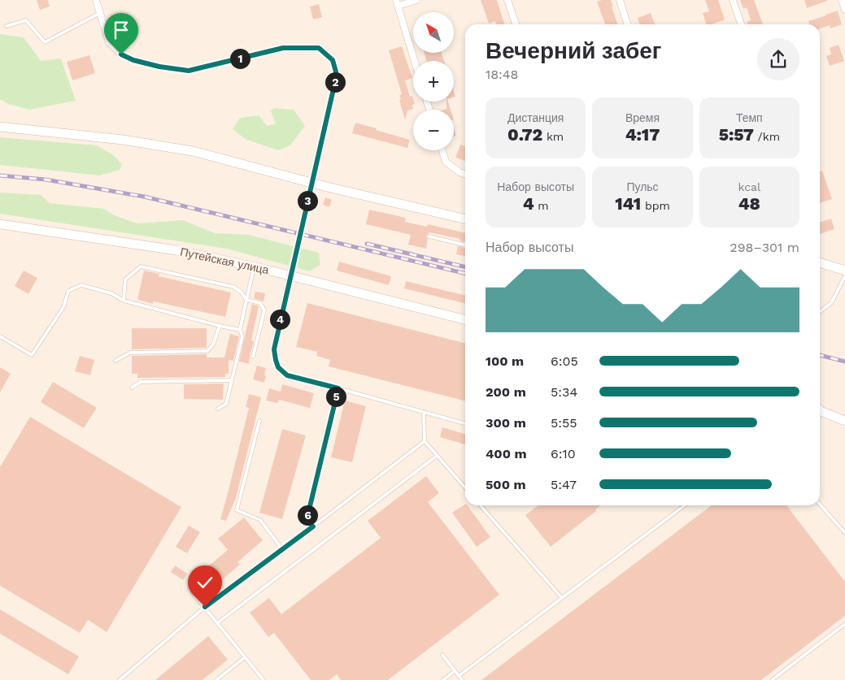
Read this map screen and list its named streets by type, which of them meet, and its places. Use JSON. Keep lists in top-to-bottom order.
{
  "streets": {
    "main road": ["Путейская улица"]
  },
  "north": "top left",
  "page": {
    "map_buttons": ["+", "−"],
    "heading": ["Вечерний забег", "18:48"],
    "pins": [
      "1",
      "2",
      "3",
      "4",
      "5",
      "6"
    ],
    "stats": [
      ["Дистанция", "0.72 km"],
      ["Время", "4:17"],
      ["Темп", "5:57 /km"],
      ["Набор высоты", "4 m"],
      ["Пульс", "141 bpm"],
      ["kcal", "48"]
    ],
    "chart": ["Набор высоты", "298–301 m"],
    "list": [
      {
        "name": "100 m",
        "note": "6:05"
      },
      {
        "name": "200 m",
        "note": "5:34"
      },
      {
        "name": "300 m",
        "note": "5:55"
      },
      {
        "name": "400 m",
        "note": "6:10"
      },
      {
        "name": "500 m",
        "note": "5:47"
      }
    ]
  }
}
